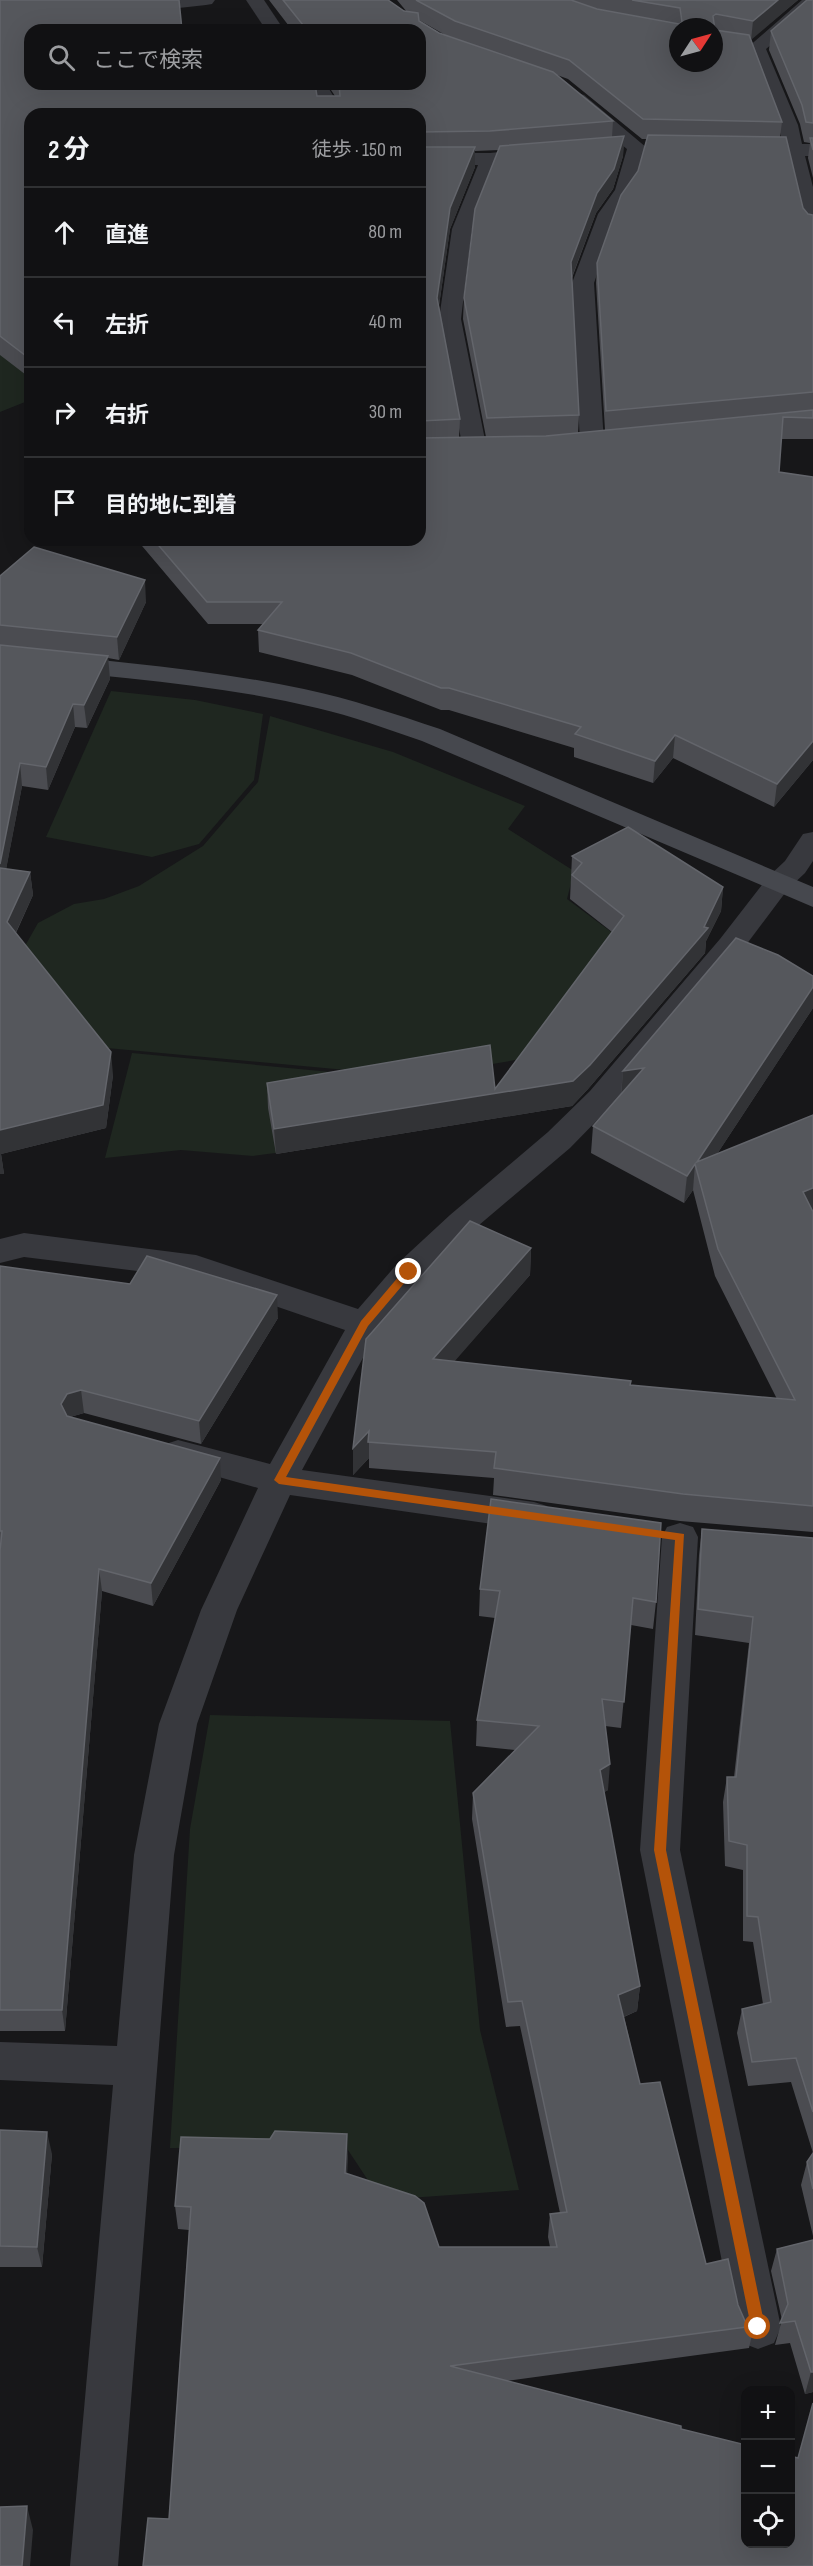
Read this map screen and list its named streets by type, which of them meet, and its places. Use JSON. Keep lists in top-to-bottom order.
{
  "north": "top right",
  "page": {
    "search": "ここで検索",
    "heading": ["2 分", "徒歩 · 150 m"],
    "list": [
      ["直進", "80 m"],
      ["左折", "40 m"],
      ["右折", "30 m"],
      "目的地に到着"
    ],
    "map_buttons": ["+", "−"]
  }
}
